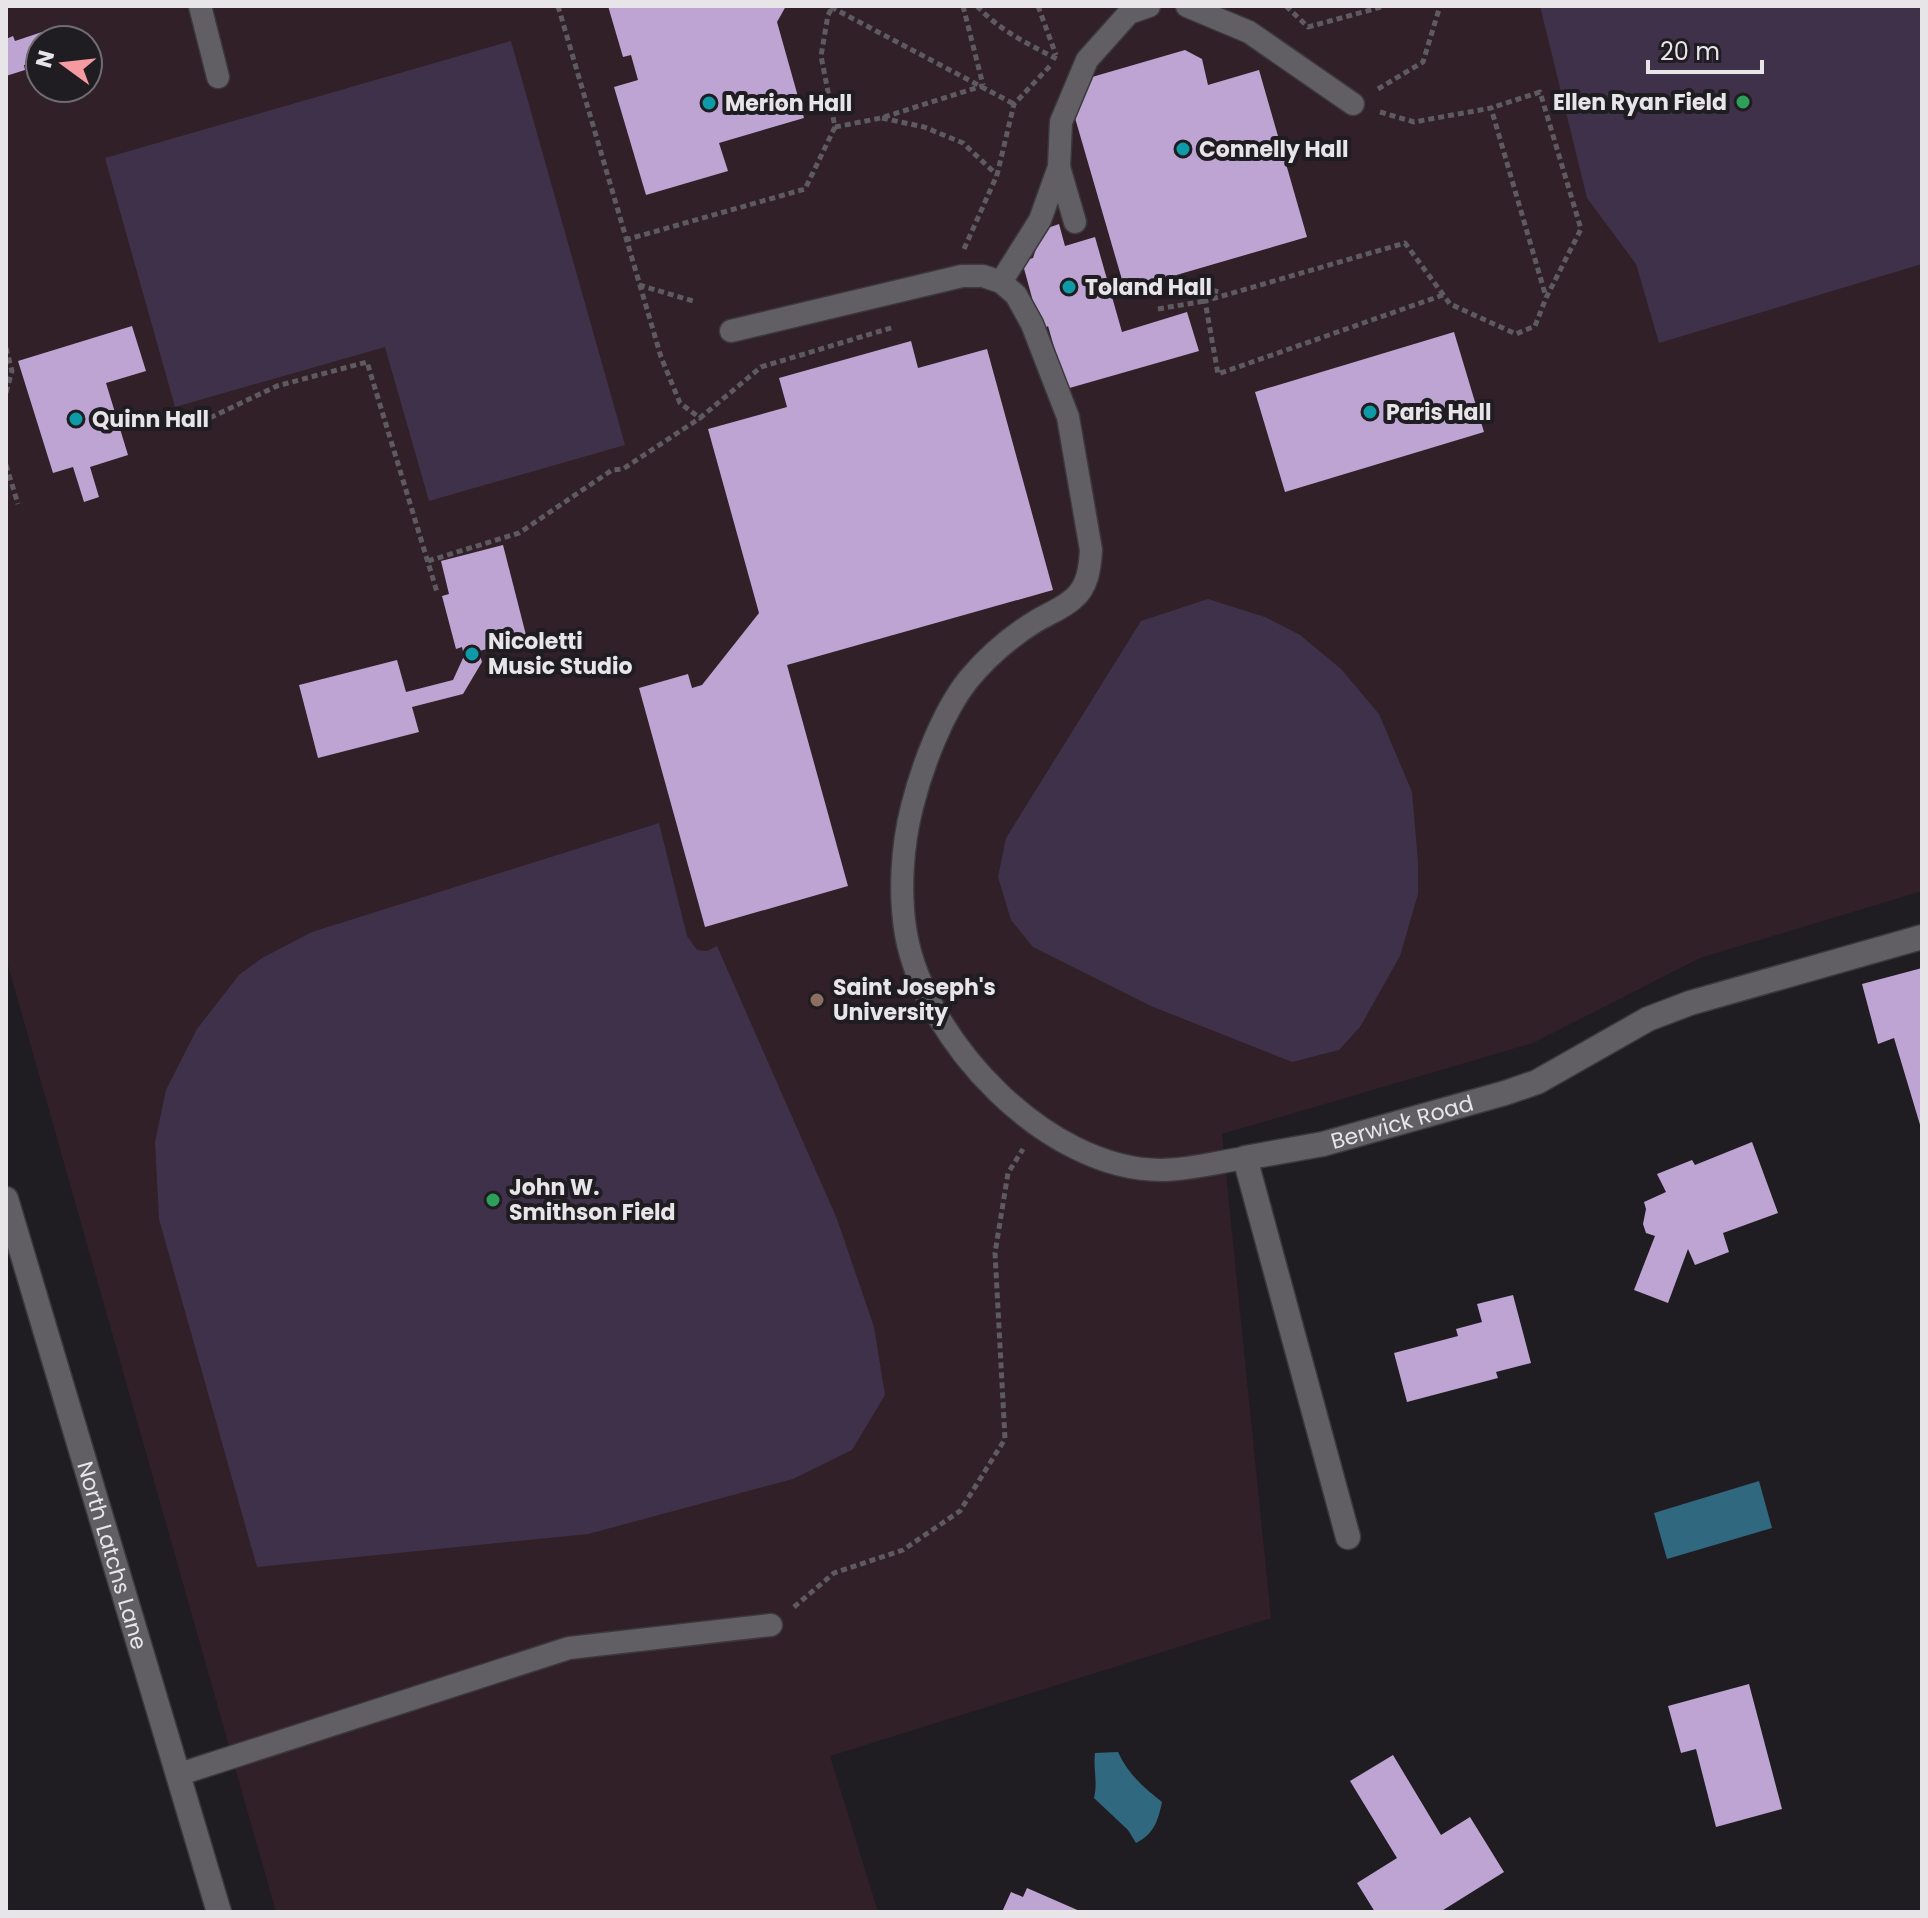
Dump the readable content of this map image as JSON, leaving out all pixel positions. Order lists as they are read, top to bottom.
{
  "streets": {
    "street": ["Berwick Road", "North Latchs Lane"]
  },
  "places": [
    "Ellen Ryan Field",
    "Merion Hall",
    "Connelly Hall",
    "Toland Hall",
    "Paris Hall",
    "Quinn Hall",
    "Nicoletti Music Studio",
    "Saint Joseph's University",
    "John W. Smithson Field"
  ],
  "scale_bar": "20 m",
  "north": "left"
}
